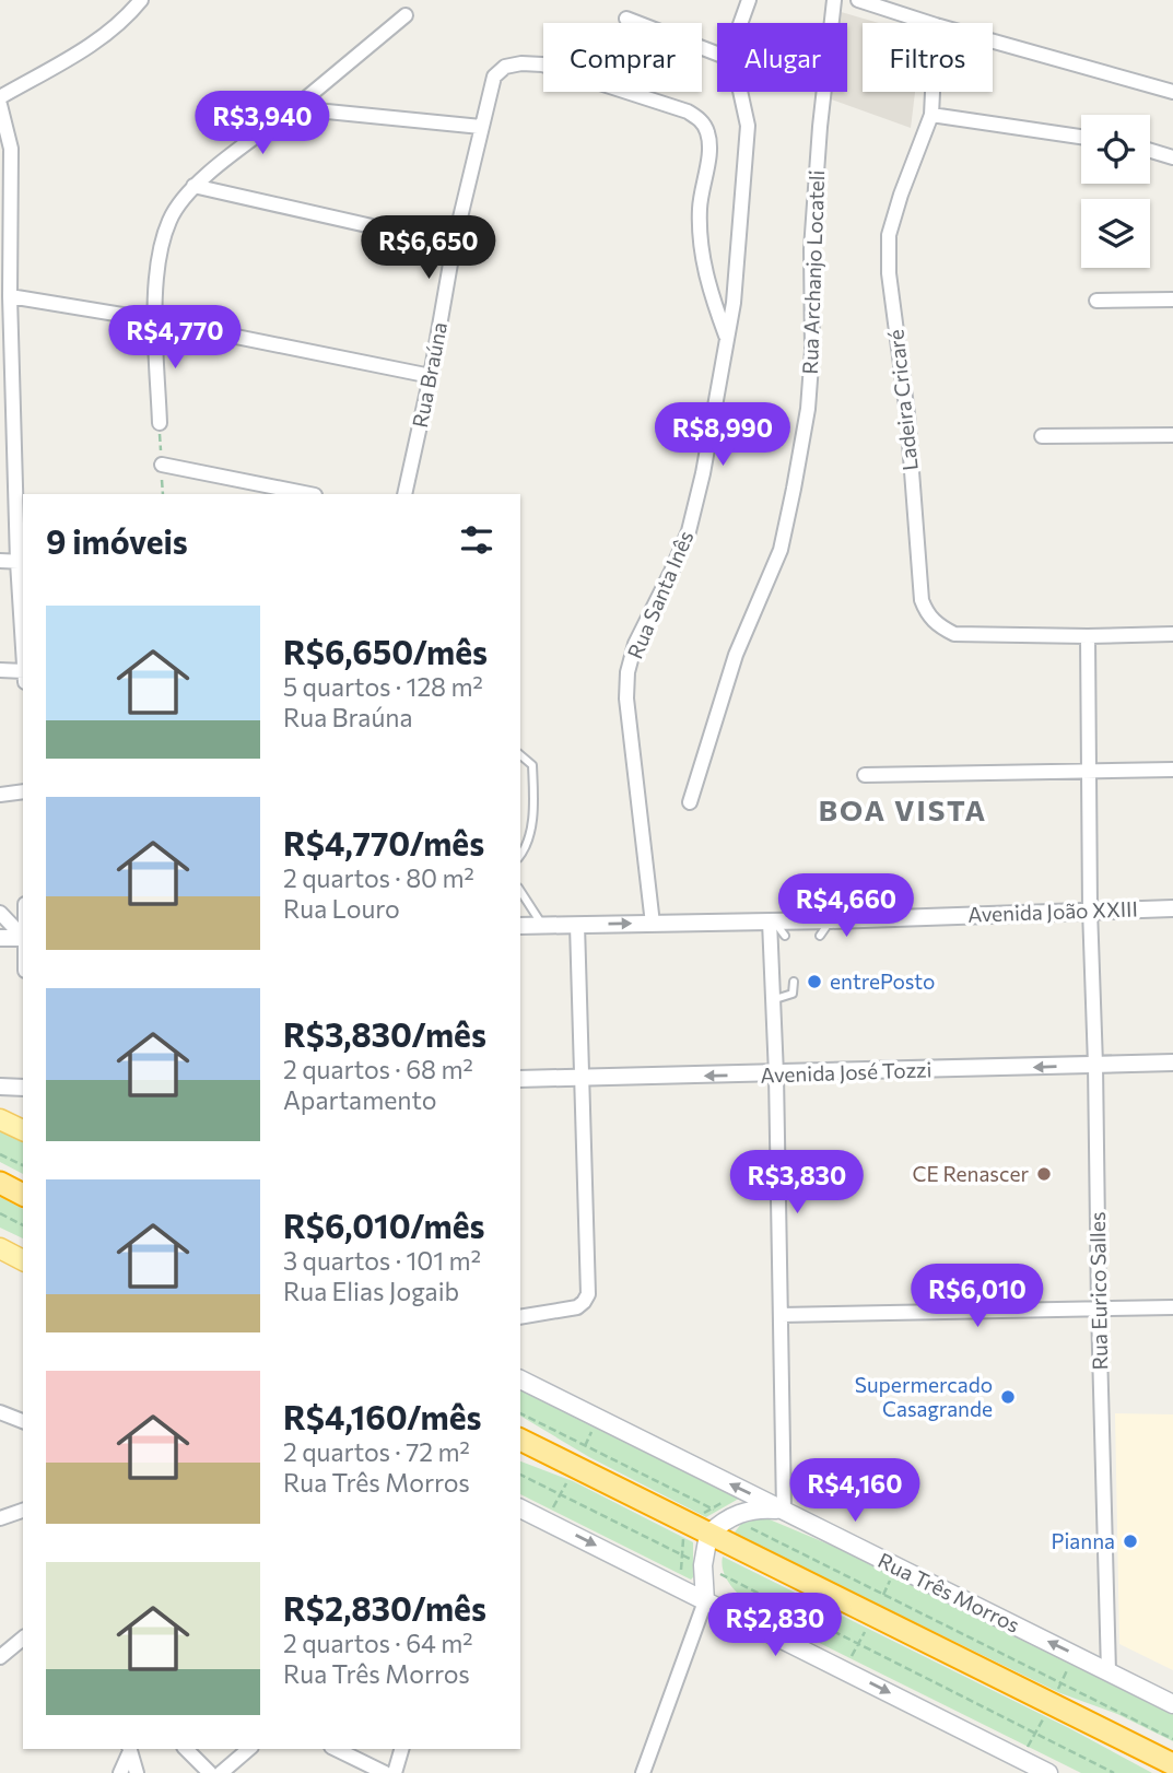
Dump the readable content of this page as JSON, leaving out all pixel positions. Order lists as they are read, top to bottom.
{
  "streets": {
    "main road": ["Rua Três Morros"],
    "street": [
      "Rua Archanjo Locateli",
      "Rua Braúna",
      "Ladeira Cricaré",
      "Rua Santa Inês",
      "Avenida João XXIII",
      "Avenida José Tozzi",
      "Rua Eurico Salles"
    ]
  },
  "crossings": [
    ["Rua Braúna", "Rua Santa Inês"],
    ["Ladeira Cricaré", "Rua Eurico Salles"],
    ["Rua Santa Inês", "Avenida João XXIII"],
    ["Avenida João XXIII", "Rua Eurico Salles"],
    ["Avenida José Tozzi", "Rua Eurico Salles"],
    ["Rua Eurico Salles", "Rua Três Morros"]
  ],
  "one_way": ["Avenida José Tozzi"],
  "districts": ["BOA VISTA"],
  "places": [
    "entrePosto",
    "CE Renascer",
    "Supermercado Casagrande",
    "Pianna"
  ],
  "page": {
    "chip": ["Comprar", "Alugar", "Filtros"],
    "price": [
      "R$3,940",
      "R$6,650",
      "R$4,770",
      "R$8,990",
      "R$4,660",
      "R$3,830",
      "R$6,010",
      "R$4,160",
      "R$2,830"
    ],
    "heading": "9 imóveis",
    "list": [
      {
        "name": "R$6,650/mês",
        "note": "5 quartos · 128 m² · Rua Braúna"
      },
      {
        "name": "R$4,770/mês",
        "note": "2 quartos · 80 m² · Rua Louro"
      },
      {
        "name": "R$3,830/mês",
        "note": "2 quartos · 68 m² · Apartamento"
      },
      {
        "name": "R$6,010/mês",
        "note": "3 quartos · 101 m² · Rua Elias Jogaib"
      },
      {
        "name": "R$4,160/mês",
        "note": "2 quartos · 72 m² · Rua Três Morros"
      },
      {
        "name": "R$2,830/mês",
        "note": "2 quartos · 64 m² · Rua Três Morros"
      }
    ]
  }
}
